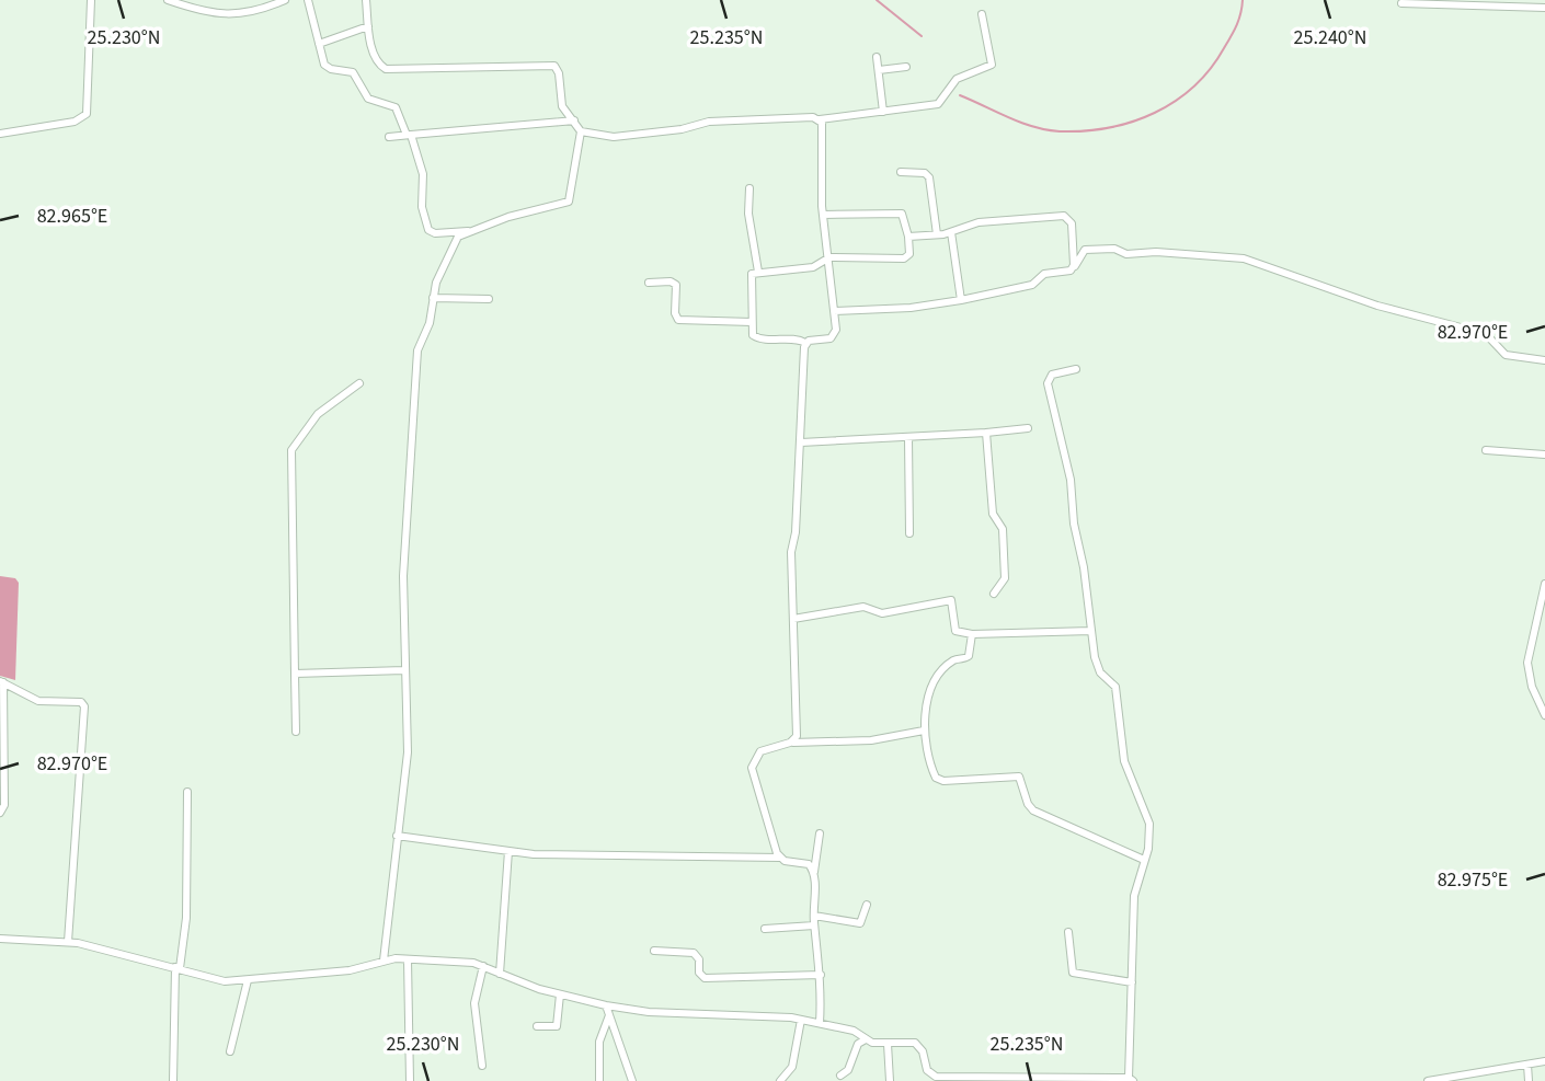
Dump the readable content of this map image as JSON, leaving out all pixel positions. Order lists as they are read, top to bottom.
{
  "coordinates": [
    "25.230°N",
    "25.235°N",
    "25.240°N",
    "82.965°E",
    "82.970°E",
    "82.975°E"
  ]
}
